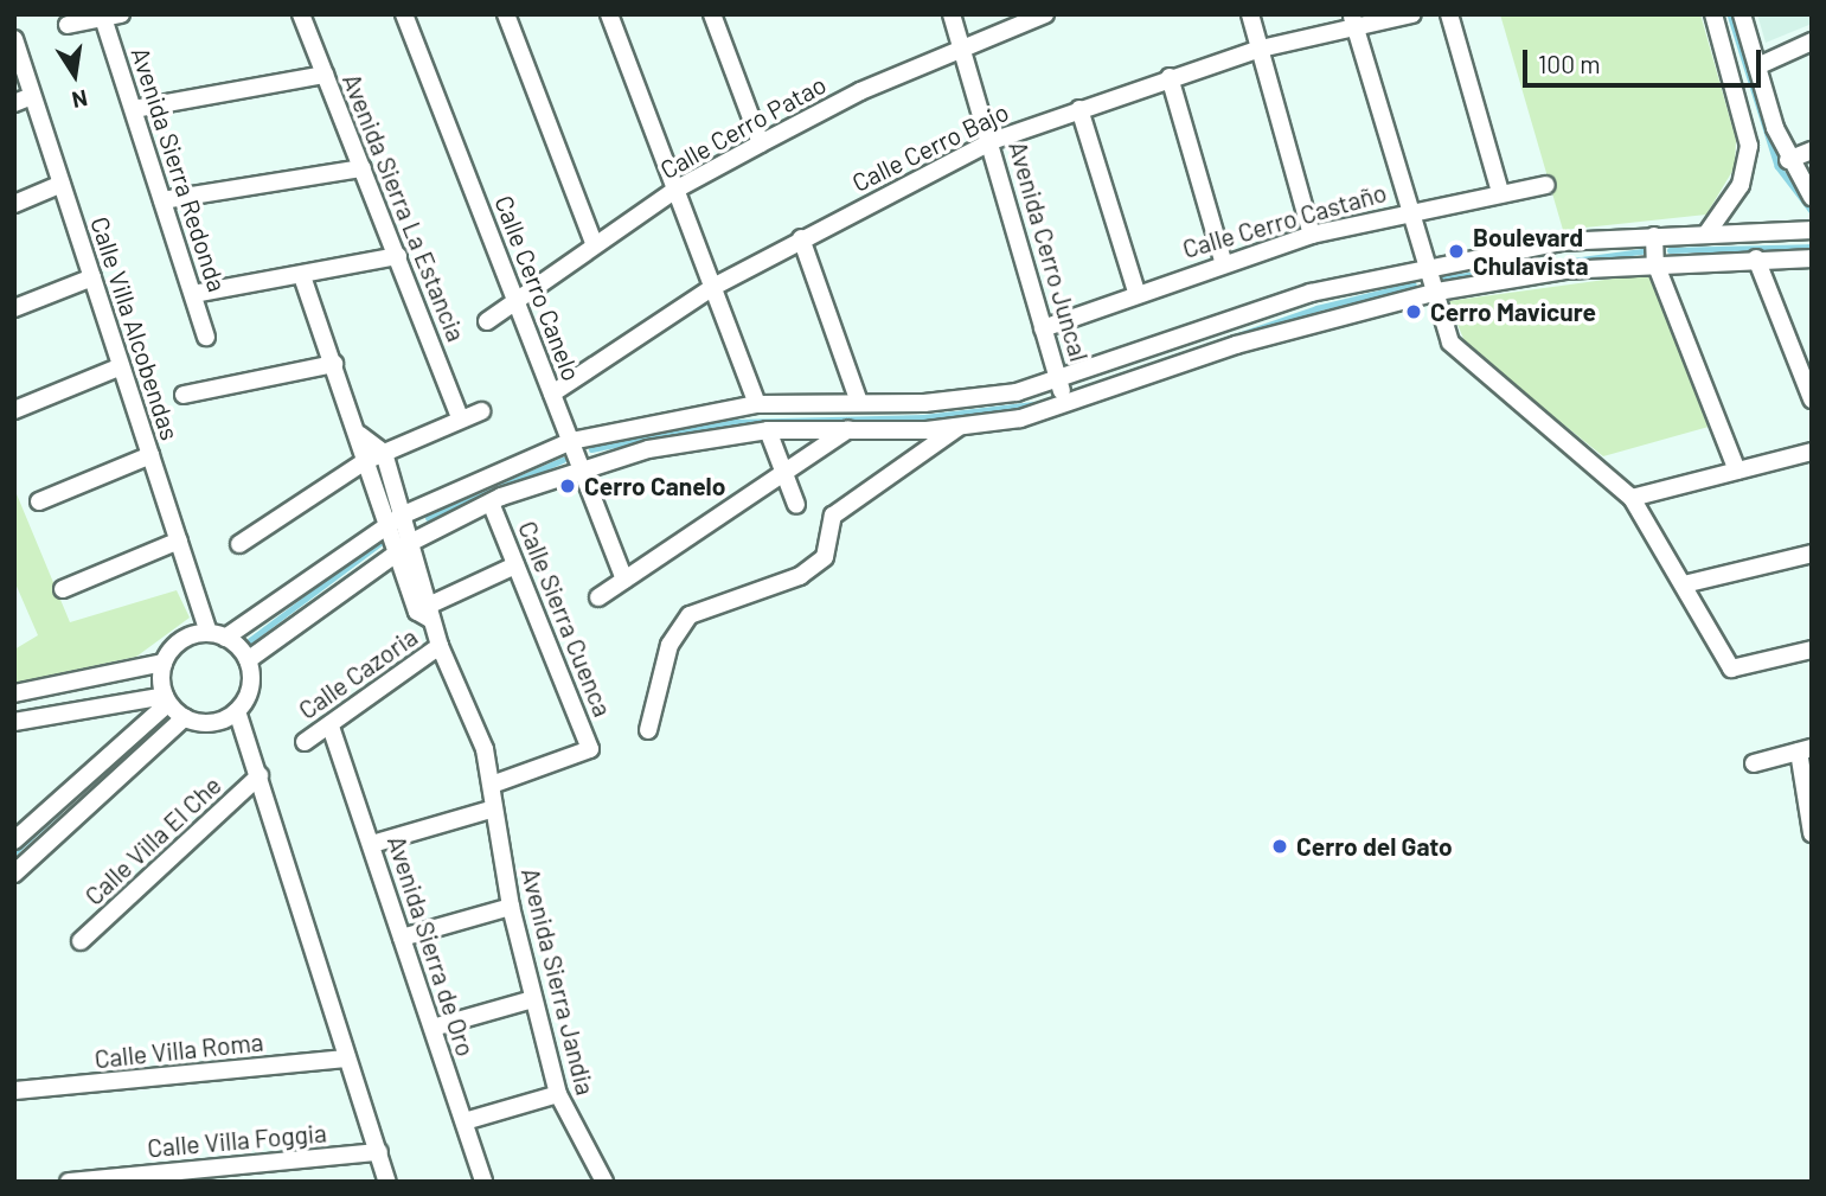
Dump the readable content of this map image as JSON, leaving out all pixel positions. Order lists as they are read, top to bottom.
{
  "streets": {
    "street": [
      "Calle Cerro Patao",
      "Calle Cerro Bajo",
      "Avenida Sierra Redonda",
      "Avenida Sierra La Estancia",
      "Calle Cerro Castaño",
      "Avenida Cerro Juncal",
      "Calle Cerro Canelo",
      "Calle Villa Alcobendas",
      "Calle Sierra Cuenca",
      "Calle Cazoria",
      "Calle Villa El Che",
      "Avenida Sierra de Oro",
      "Avenida Sierra Jandia",
      "Calle Villa Roma",
      "Calle Villa Foggia"
    ]
  },
  "crossings": [
    ["Calle Cerro Patao", "Avenida Cerro Juncal"],
    ["Calle Cerro Patao", "Calle Cerro Canelo"],
    ["Calle Cerro Bajo", "Avenida Cerro Juncal"],
    ["Calle Cerro Bajo", "Calle Cerro Canelo"],
    ["Calle Cerro Castaño", "Avenida Cerro Juncal"],
    ["Calle Sierra Cuenca", "Avenida Sierra Jandia"],
    ["Calle Cazoria", "Avenida Sierra de Oro"],
    ["Calle Cazoria", "Avenida Sierra Jandia"]
  ],
  "places": [
    "Boulevard Chulavista",
    "Cerro Mavicure",
    "Cerro Canelo",
    "Cerro del Gato"
  ],
  "scale_bar": "100 m",
  "north": "bottom"
}
